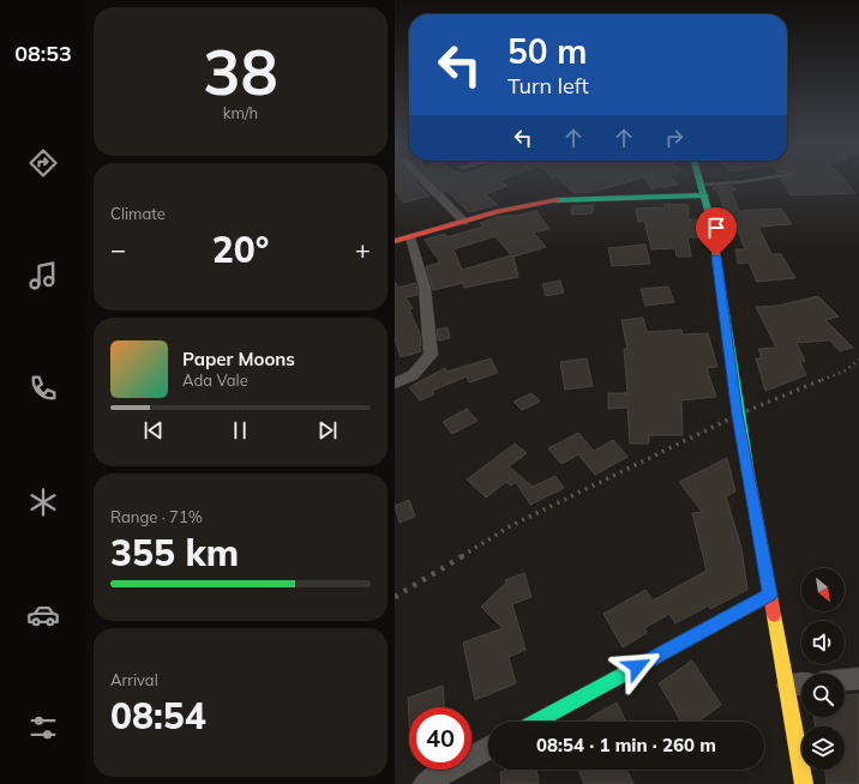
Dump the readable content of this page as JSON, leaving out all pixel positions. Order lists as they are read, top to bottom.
{
  "north": "bottom right",
  "page": {
    "tabs": "08:53",
    "tile": [
      ["38", "km/h"],
      "Climate",
      ["Range · 71%", "355 km"],
      ["Arrival", "08:54"]
    ],
    "turn": ["50 m", "Turn left"],
    "heat": ["−", "20°", "+"],
    "song": ["Paper Moons", "Ada Vale"],
    "limit": "40",
    "trip": "08:54 · 1 min · 260 m"
  }
}
